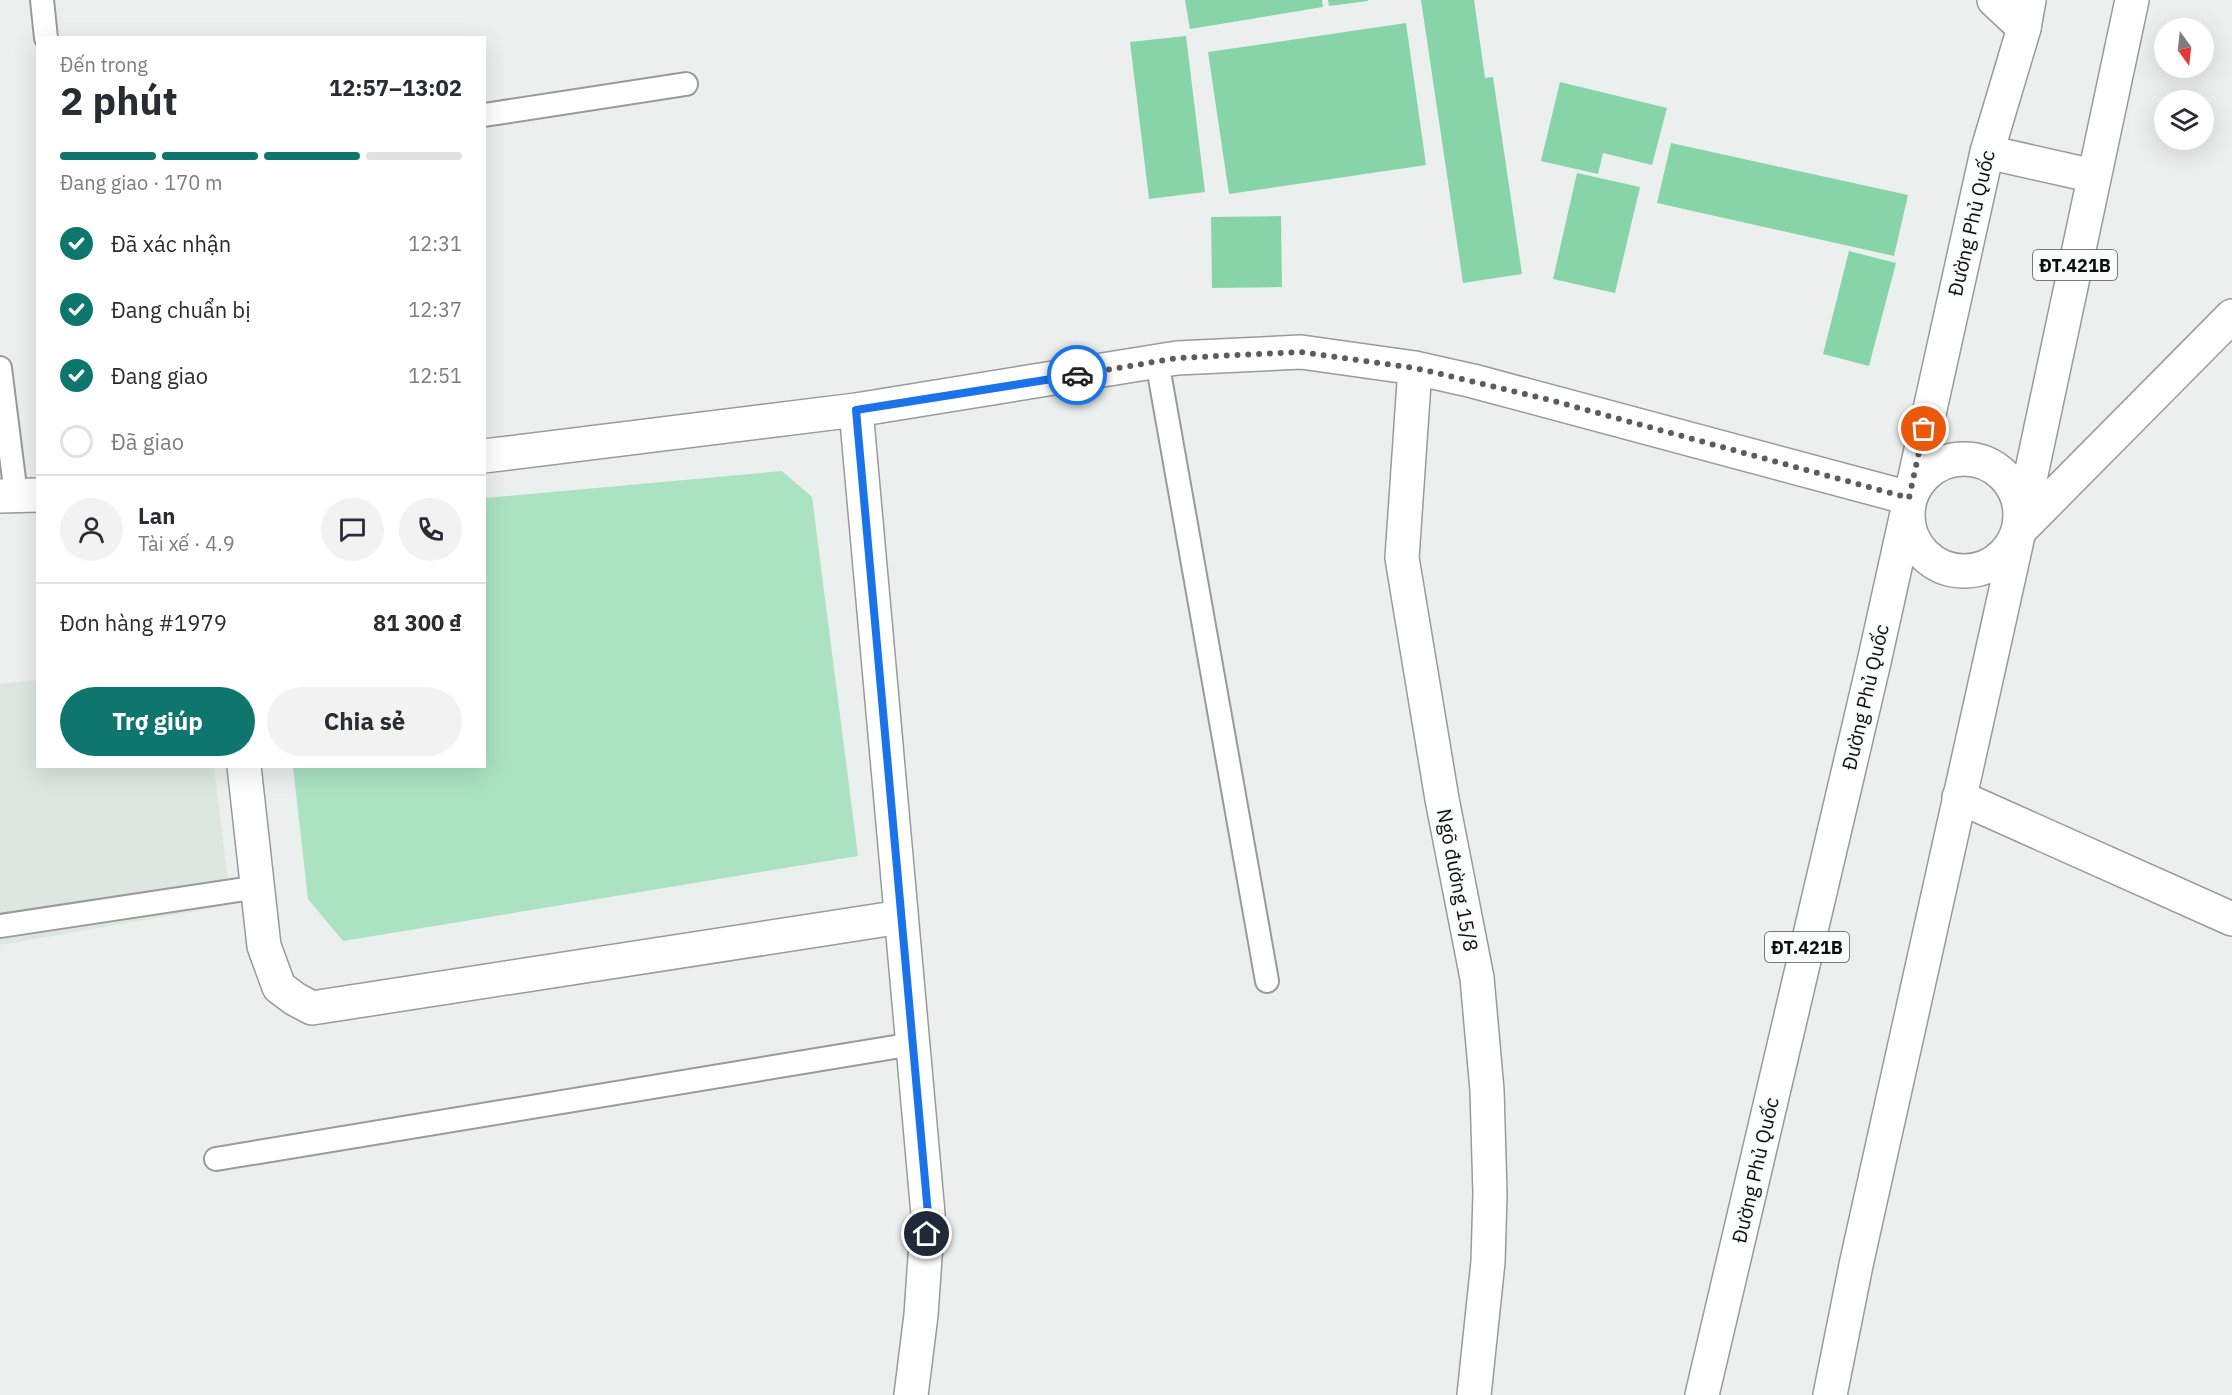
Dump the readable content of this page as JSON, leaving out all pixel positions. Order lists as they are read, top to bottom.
{
  "streets": {
    "street": ["Đường Phủ Quốc", "ĐT.421B", "Ngõ đường 15/8"]
  },
  "crossings": [
    ["Đường Phủ Quốc", "ĐT.421B"]
  ],
  "north": "bottom",
  "page": {
    "heading": ["2 phút", "Đến trong", "12:57–13:02"],
    "panel": [
      "Lan",
      "Tài xế · 4.9",
      "Đơn hàng #1979",
      "81 300 ₫"
    ],
    "bar": "Đang giao · 170 m",
    "list": [
      ["Đã xác nhận", "12:31"],
      ["Đang chuẩn bị", "12:37"],
      ["Đang giao", "12:51"],
      "Đã giao"
    ],
    "buttons": ["Trợ giúp", "Chia sẻ"]
  }
}
